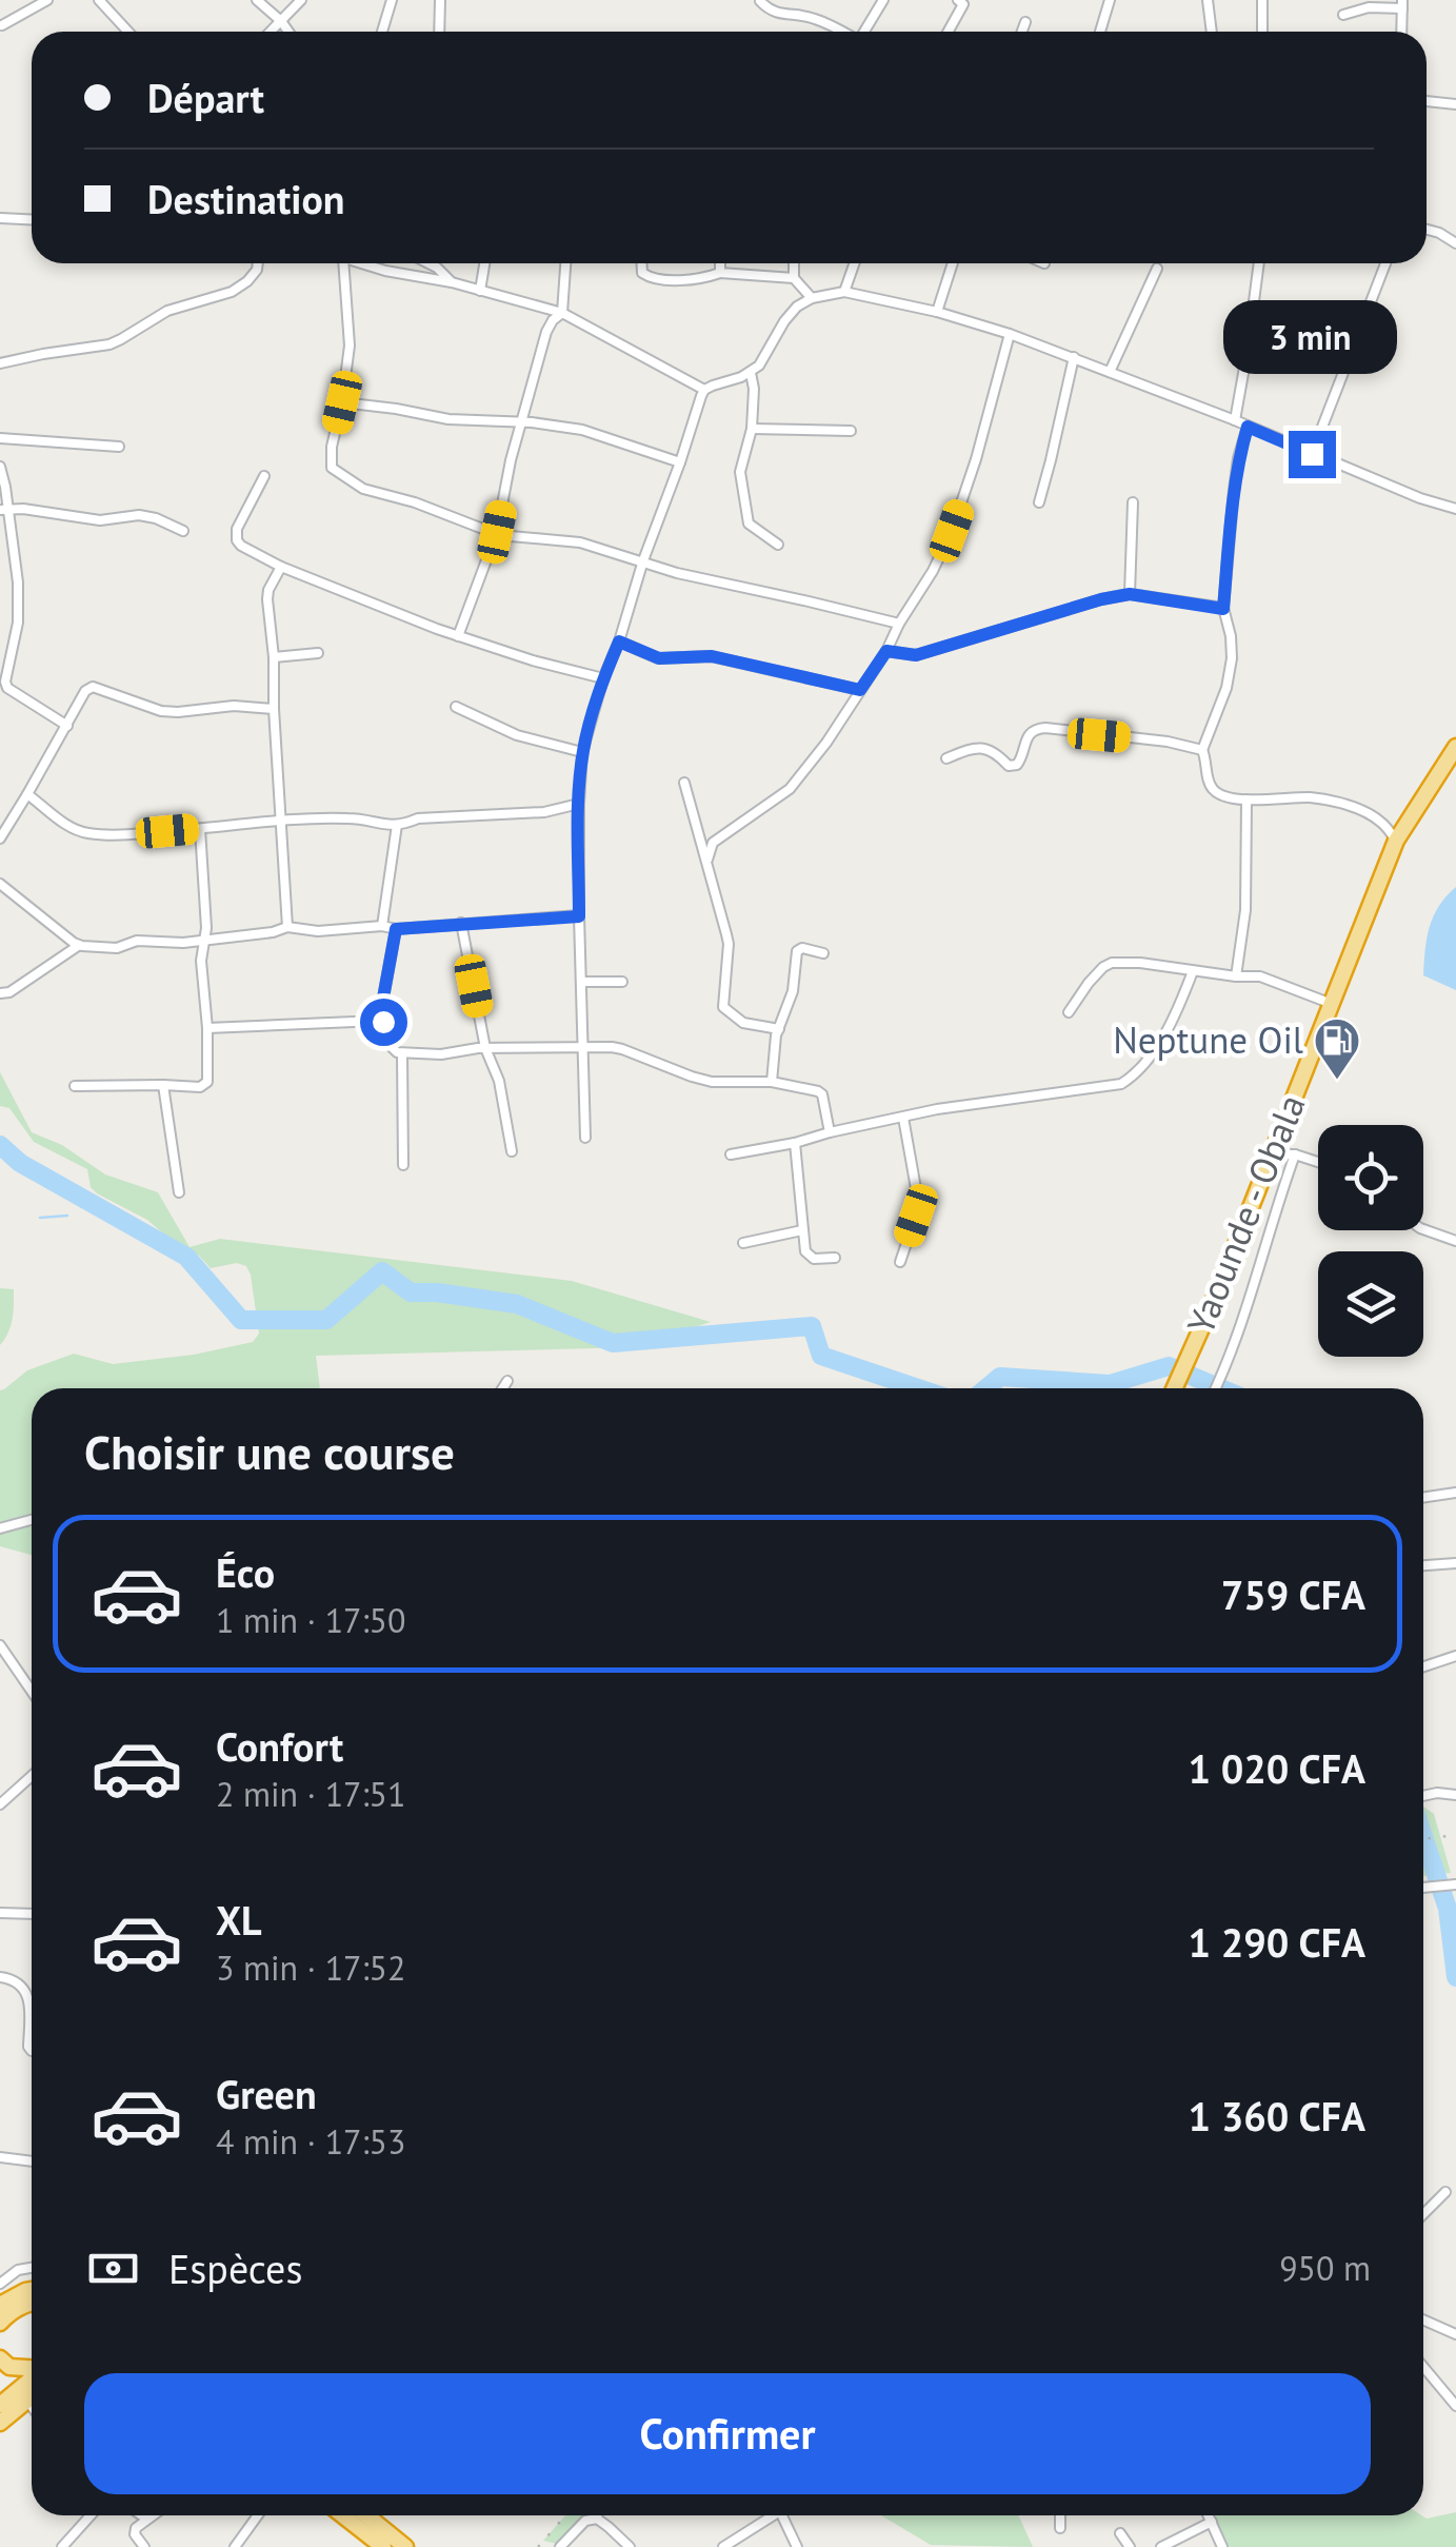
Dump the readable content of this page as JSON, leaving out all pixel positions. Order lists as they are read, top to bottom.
{
  "streets": {
    "highway": ["Yaounde - Obala"]
  },
  "places": {
    "fuel station": ["Neptune Oil"]
  },
  "page": {
    "banner": ["Départ", "Destination"],
    "bubble": "3 min",
    "heading": "Choisir une course",
    "list": [
      {
        "name": "Éco",
        "note": "1 min · 17:50",
        "value": "759 CFA"
      },
      {
        "name": "Confort",
        "note": "2 min · 17:51",
        "value": "1 020 CFA"
      },
      {
        "name": "XL",
        "note": "3 min · 17:52",
        "value": "1 290 CFA"
      },
      {
        "name": "Green",
        "note": "4 min · 17:53",
        "value": "1 360 CFA"
      }
    ],
    "pay": ["Espèces", "950 m"],
    "buttons": "Confirmer"
  }
}
